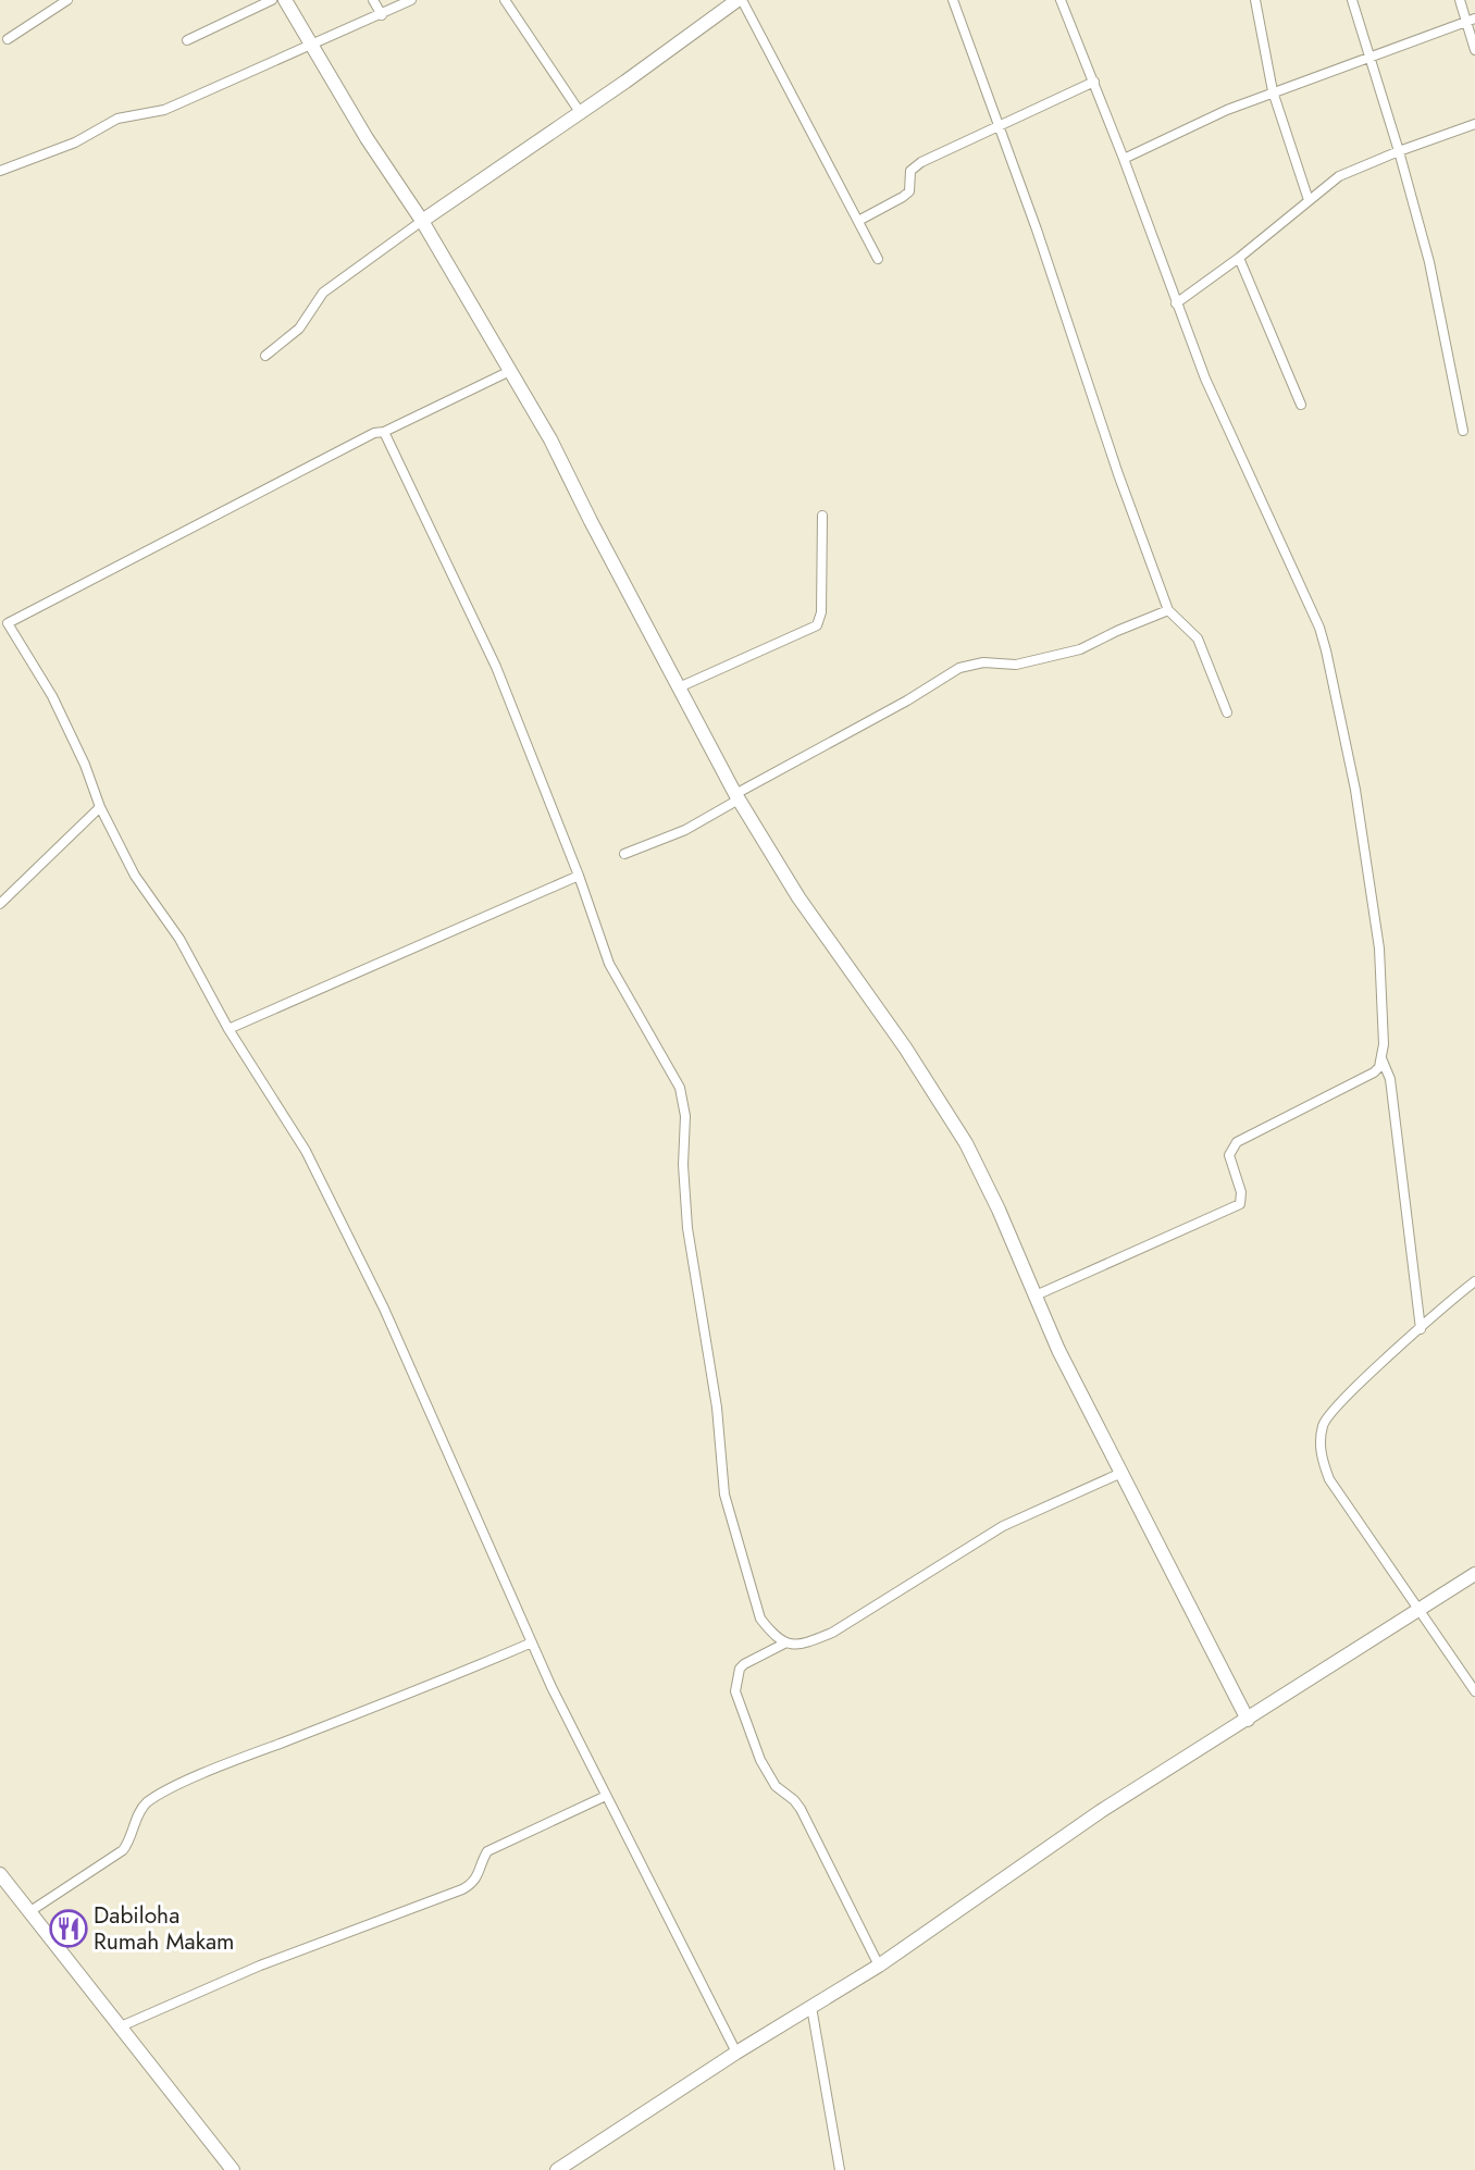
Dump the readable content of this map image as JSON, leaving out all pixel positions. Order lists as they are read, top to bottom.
{
  "places": {
    "restaurant": ["Dabiloha Rumah Makam"]
  }
}
